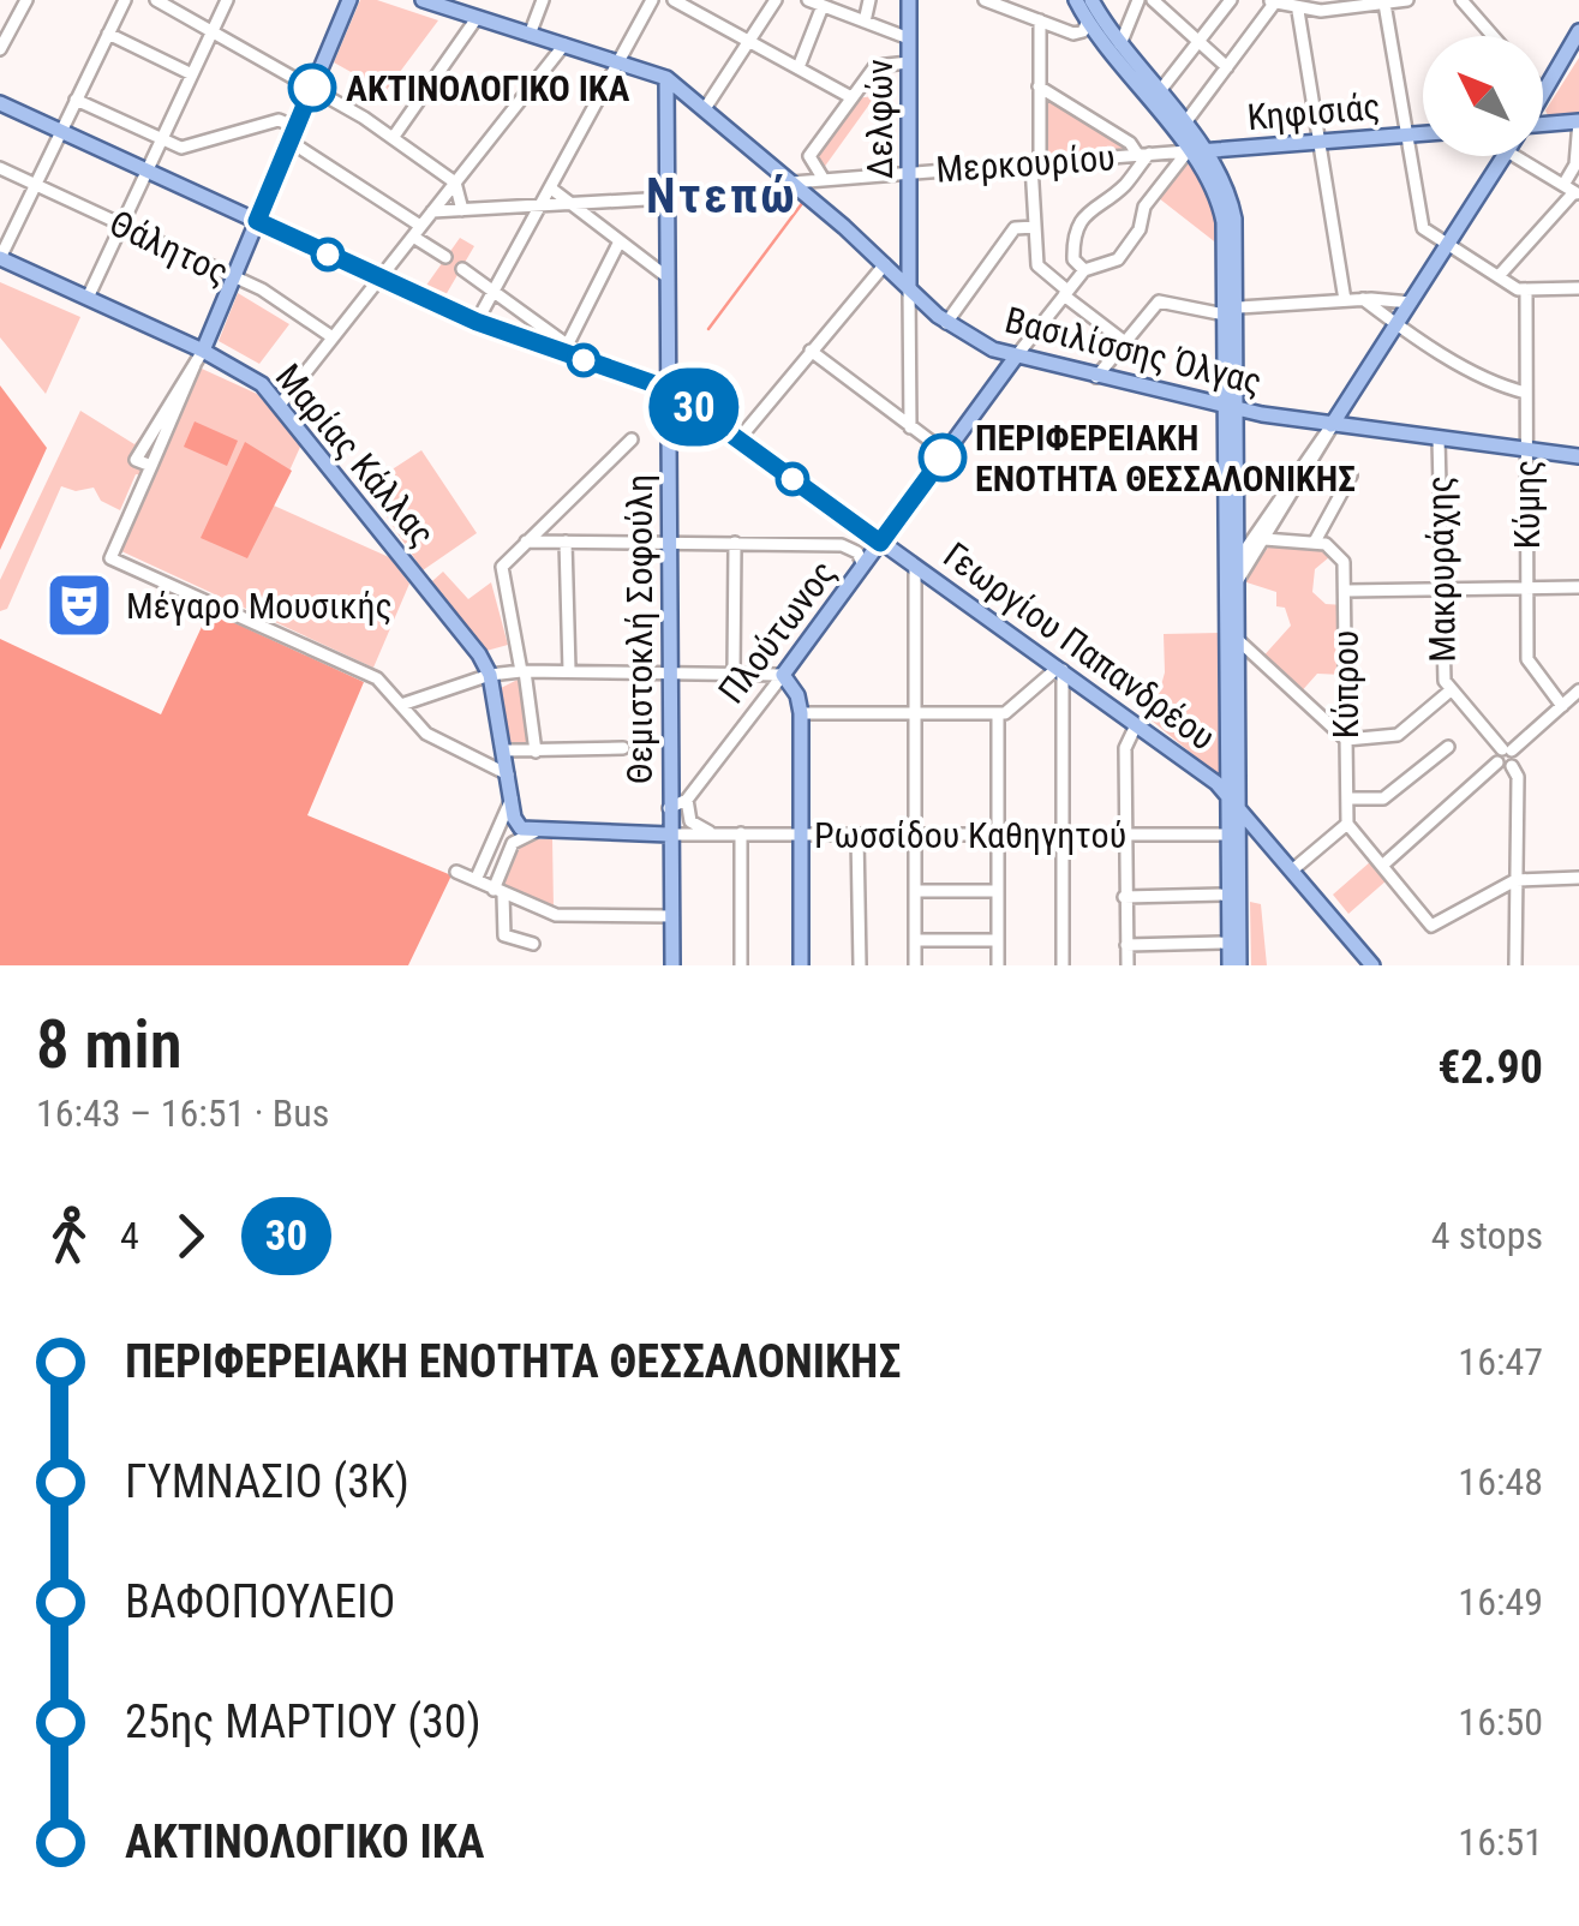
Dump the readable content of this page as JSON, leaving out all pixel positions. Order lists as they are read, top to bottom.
{
  "streets": {
    "main road": [
      "Κηφισιάς",
      "Δελφών",
      "Βασιλίσσης Όλγας",
      "Μαρίας Κάλλας",
      "Θεμιστοκλή Σοφούλη",
      "Πλούτωνος",
      "Γεωργίου Παπανδρέου"
    ],
    "street": [
      "Μερκουρίου",
      "Θάλητος",
      "Κύμης",
      "Μακρυράχης",
      "Κύπρου",
      "Ρωσσίδου Καθηγητού"
    ]
  },
  "crossings": [
    ["Κηφισιάς", "Μερκουρίου"],
    ["Κηφισιάς", "Πλούτωνος"],
    ["Δελφών", "Μερκουρίου"],
    ["Δελφών", "Βασιλίσσης Όλγας"],
    ["Μερκουρίου", "Βασιλίσσης Όλγας"],
    ["Μερκουρίου", "Πλούτωνος"],
    ["Βασιλίσσης Όλγας", "Κύμης"],
    ["Βασιλίσσης Όλγας", "Μακρυράχης"],
    ["Βασιλίσσης Όλγας", "Θεμιστοκλή Σοφούλη"],
    ["Βασιλίσσης Όλγας", "Πλούτωνος"],
    ["Θεμιστοκλή Σοφούλη", "Πλούτωνος"],
    ["Θεμιστοκλή Σοφούλη", "Γεωργίου Παπανδρέου"],
    ["Θεμιστοκλή Σοφούλη", "Ρωσσίδου Καθηγητού"],
    ["Πλούτωνος", "Γεωργίου Παπανδρέου"]
  ],
  "districts": ["Ντεπώ"],
  "places": {
    "other": ["ΑΚΤΙΝΟΛΟΓΙΚΟ ΙΚΑ", "ΠΕΡΙΦΕΡΕΙΑΚΗ ΕΝΟΤΗΤΑ ΘΕΣΣΑΛΟΝΙΚΗΣ"],
    "theatre": ["Μέγαρο Μουσικής"]
  },
  "lines": ["bus line 30"],
  "north": "top left",
  "page": {
    "on_map": "30",
    "heading": ["8 min", "16:43 – 16:51 · Bus", "€2.90"],
    "legs": ["4", "30", "4 stops"],
    "list": [
      {
        "name": "ΠΕΡΙΦΕΡΕΙΑΚΗ ΕΝΟΤΗΤΑ ΘΕΣΣΑΛΟΝΙΚΗΣ",
        "value": "16:47"
      },
      {
        "name": "ΓΥΜΝΑΣΙΟ (3Κ)",
        "value": "16:48"
      },
      {
        "name": "ΒΑΦΟΠΟΥΛΕΙΟ",
        "value": "16:49"
      },
      {
        "name": "25ης ΜΑΡΤΙΟΥ (30)",
        "value": "16:50"
      },
      {
        "name": "ΑΚΤΙΝΟΛΟΓΙΚΟ ΙΚΑ",
        "value": "16:51"
      }
    ]
  }
}
